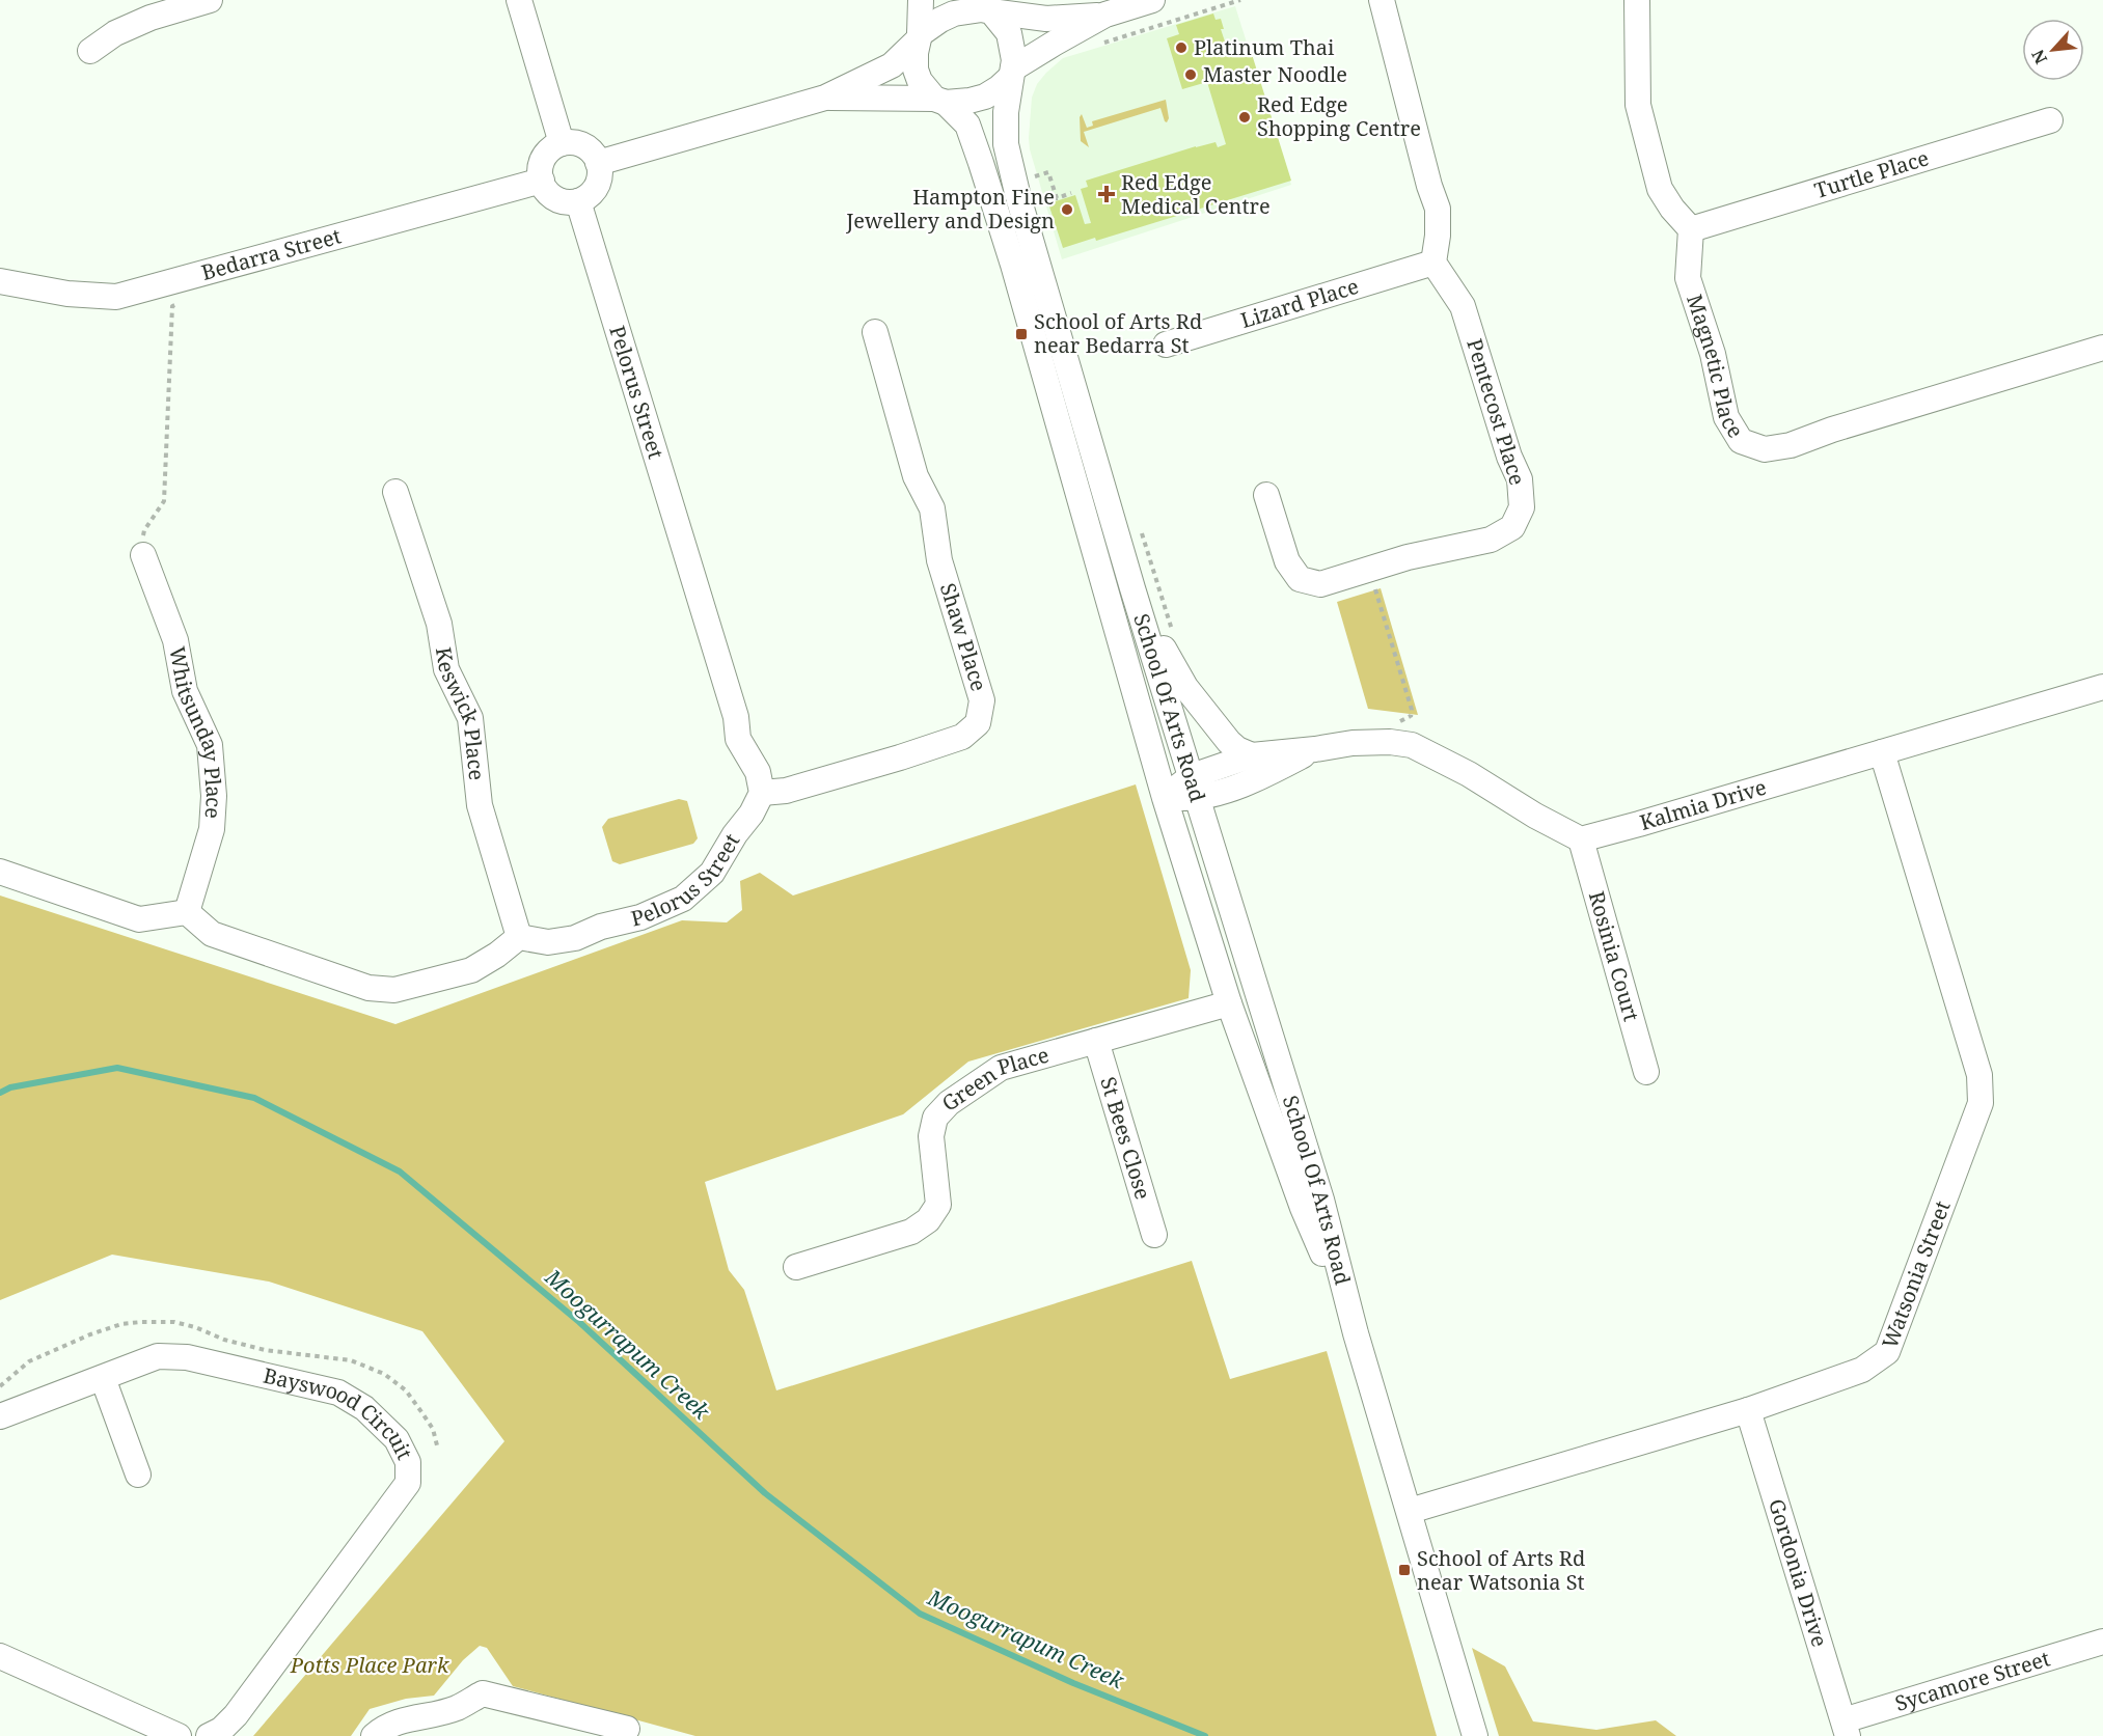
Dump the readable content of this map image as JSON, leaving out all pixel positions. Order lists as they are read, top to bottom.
{
  "streets": {
    "street": [
      "Turtle Place",
      "Bedarra Street",
      "Lizard Place",
      "Magnetic Place",
      "Pelorus Street",
      "Pentecost Place",
      "Shaw Place",
      "School Of Arts Road",
      "Keswick Place",
      "Whitsunday Place",
      "Kalmia Drive",
      "Rosinia Court",
      "Green Place",
      "St Bees Close",
      "Watsonia Street",
      "Bayswood Circuit",
      "Gordonia Drive",
      "Sycamore Street"
    ]
  },
  "crossings": [
    ["Turtle Place", "Magnetic Place"],
    ["Bedarra Street", "Pelorus Street"],
    ["Lizard Place", "Pentecost Place"],
    ["Pelorus Street", "Shaw Place"],
    ["Pelorus Street", "Keswick Place"],
    ["School Of Arts Road", "Green Place"],
    ["School Of Arts Road", "Watsonia Street"],
    ["Kalmia Drive", "Rosinia Court"],
    ["Kalmia Drive", "Watsonia Street"],
    ["Green Place", "St Bees Close"],
    ["Watsonia Street", "Gordonia Drive"],
    ["Gordonia Drive", "Sycamore Street"]
  ],
  "water": ["Moogurrapum Creek"],
  "parks": ["Potts Place Park"],
  "places": {
    "other": [
      "Platinum Thai",
      "Master Noodle",
      "Red Edge Shopping Centre",
      "Hampton Fine Jewellery and Design"
    ],
    "health": ["Red Edge Medical Centre"],
    "transit": ["School of Arts Rd near Bedarra St", "School of Arts Rd near Watsonia St"]
  },
  "north": "bottom left"
}
